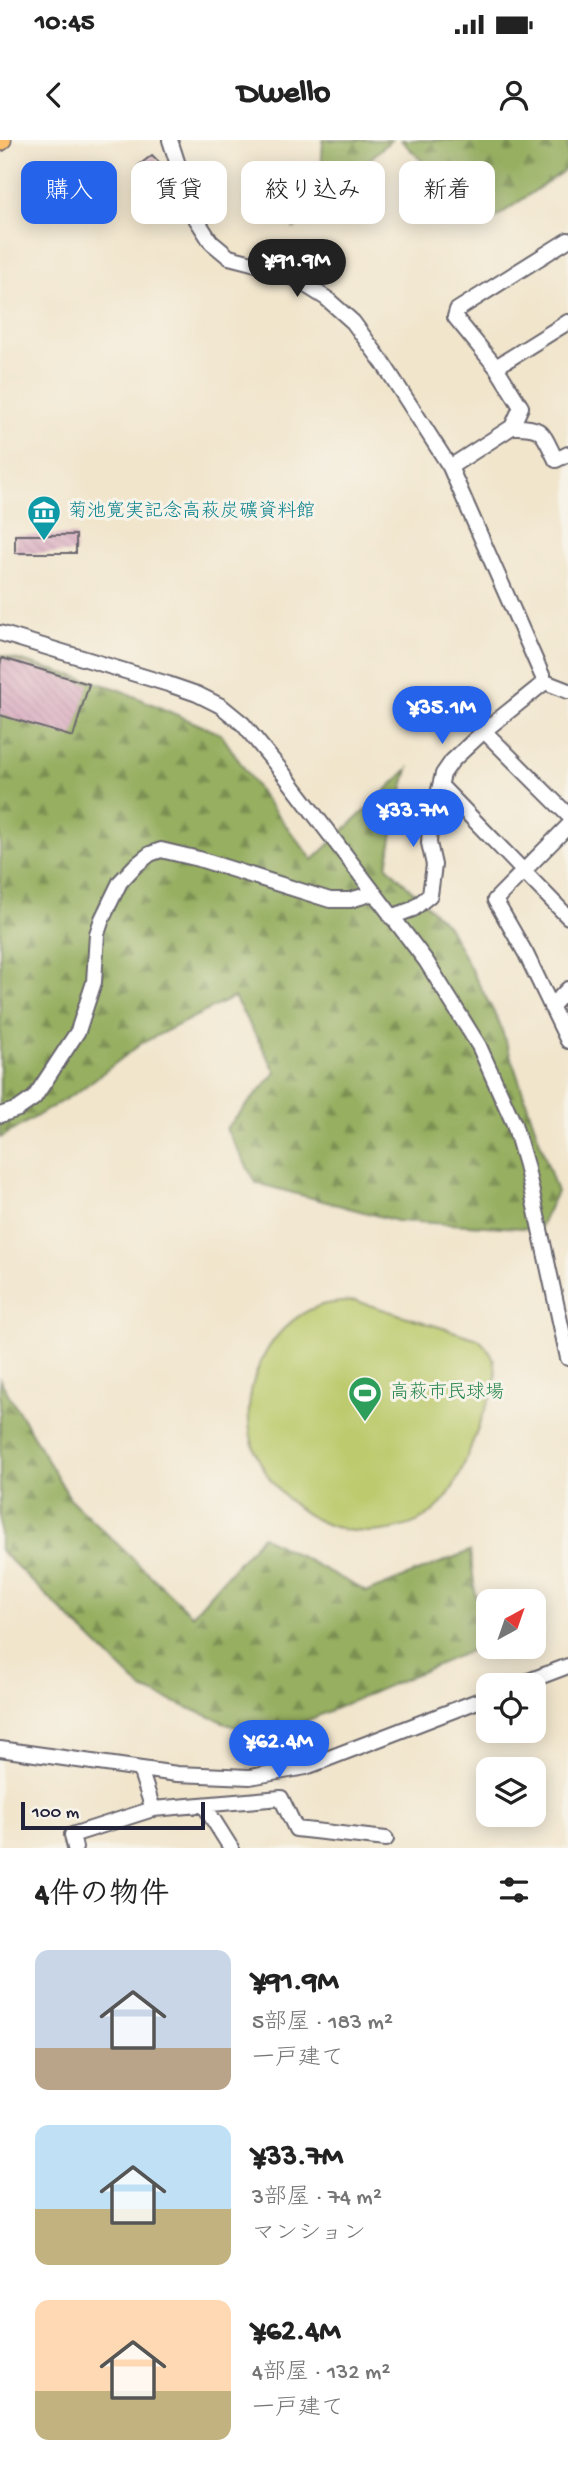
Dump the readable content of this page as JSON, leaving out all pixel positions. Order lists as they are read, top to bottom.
{
  "places": {
    "museum": ["菊池寛実記念高萩炭礦資料館"],
    "sports": ["高萩市民球場"]
  },
  "scale_bar": "100 m",
  "north": "top right",
  "page": {
    "status": "10:45",
    "header": "Dwello",
    "chip": [
      "購入",
      "賃貸",
      "絞り込み",
      "新着"
    ],
    "price": [
      "¥91.9M",
      "¥35.1M",
      "¥33.7M",
      "¥62.4M"
    ],
    "scale": "100 m",
    "heading": "4件の物件",
    "list": [
      {
        "name": "¥91.9M",
        "note": "5部屋 · 183 m² · 一戸建て"
      },
      {
        "name": "¥33.7M",
        "note": "3部屋 · 74 m² · マンション"
      },
      {
        "name": "¥62.4M",
        "note": "4部屋 · 132 m² · 一戸建て"
      }
    ]
  }
}
